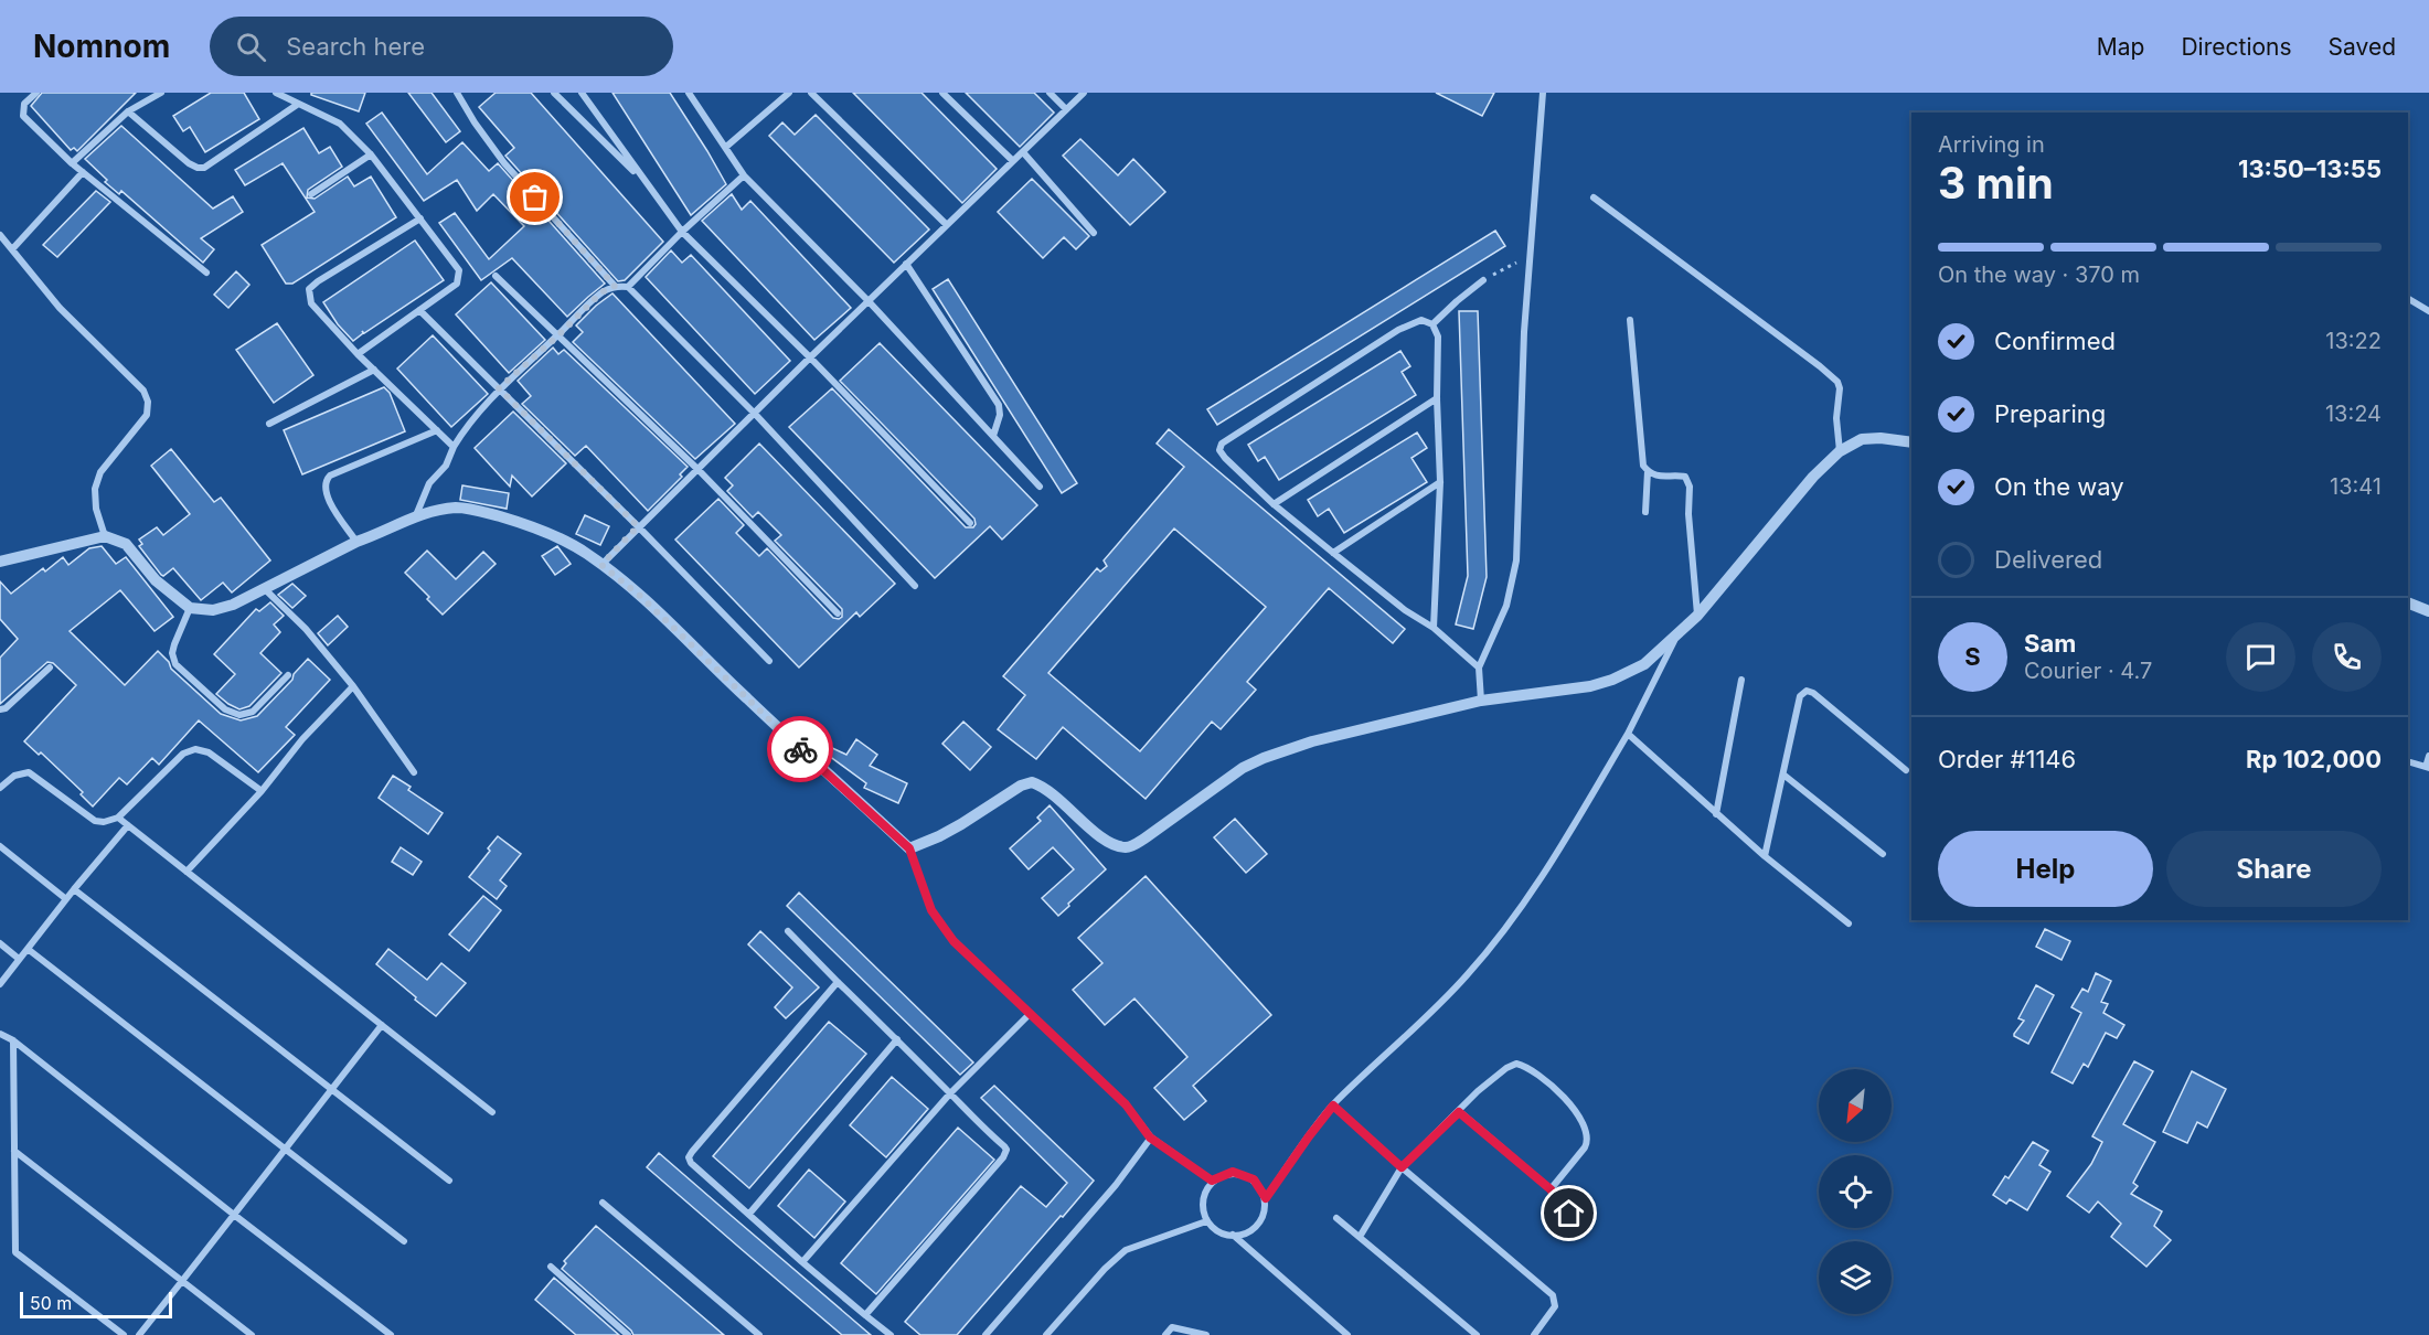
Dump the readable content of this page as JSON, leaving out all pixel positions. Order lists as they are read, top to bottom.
{
  "scale_bar": "50 m",
  "north": "bottom left",
  "page": {
    "header": "Nomnom",
    "search": "Search here",
    "nav": ["Map", "Directions", "Saved"],
    "heading": ["3 min", "Arriving in", "13:50–13:55"],
    "panel": [
      "Sam",
      "Courier · 4.7",
      "Order #1146",
      "Rp 102,000"
    ],
    "bar": "On the way · 370 m",
    "list": [
      ["Confirmed", "13:22"],
      ["Preparing", "13:24"],
      ["On the way", "13:41"],
      "Delivered"
    ],
    "round": "S",
    "buttons": ["Help", "Share"],
    "scale": "50 m"
  }
}
